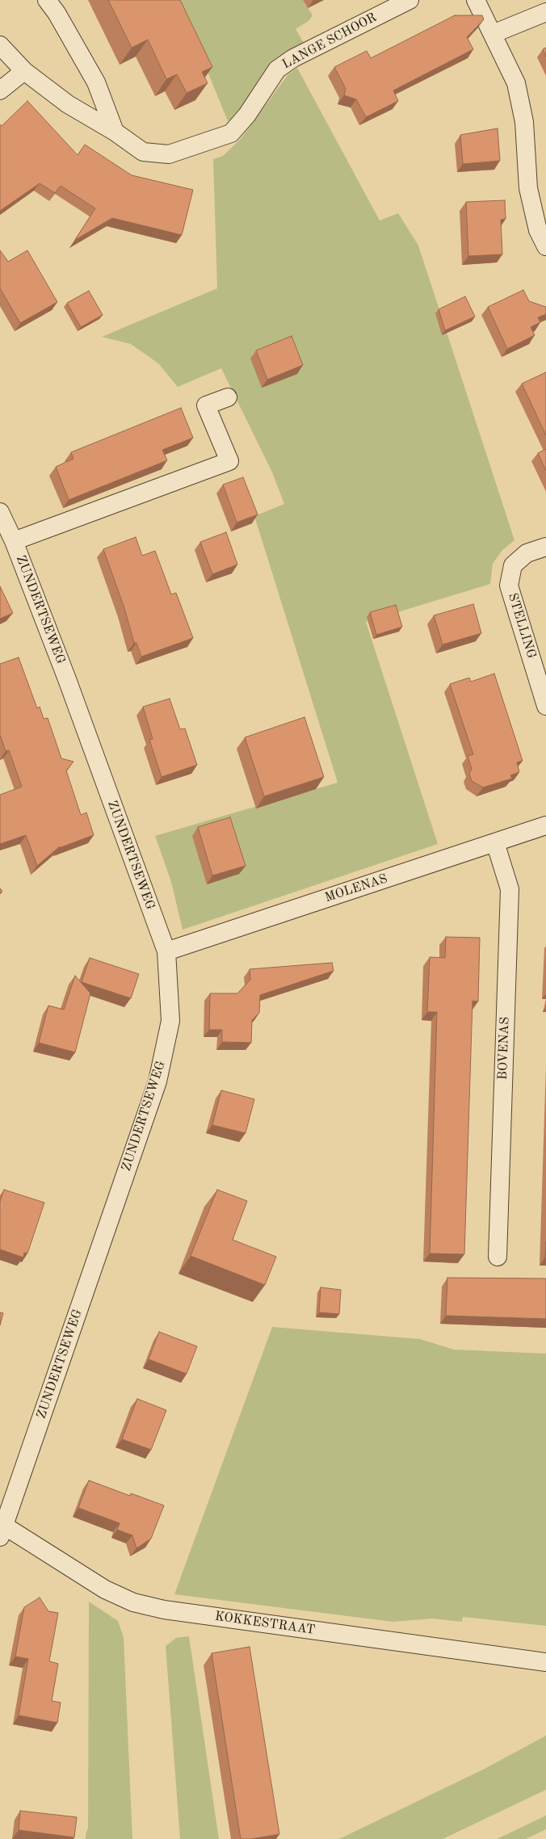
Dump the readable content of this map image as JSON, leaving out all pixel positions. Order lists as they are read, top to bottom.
{
  "streets": {
    "street": [
      "LANGE SCHOOR",
      "ZUNDERTSEWEG",
      "STELLING",
      "MOLENAS",
      "BOVENAS",
      "KOKKESTRAAT"
    ]
  },
  "crossings": [
    ["ZUNDERTSEWEG", "MOLENAS"],
    ["ZUNDERTSEWEG", "KOKKESTRAAT"],
    ["MOLENAS", "BOVENAS"]
  ]
}
